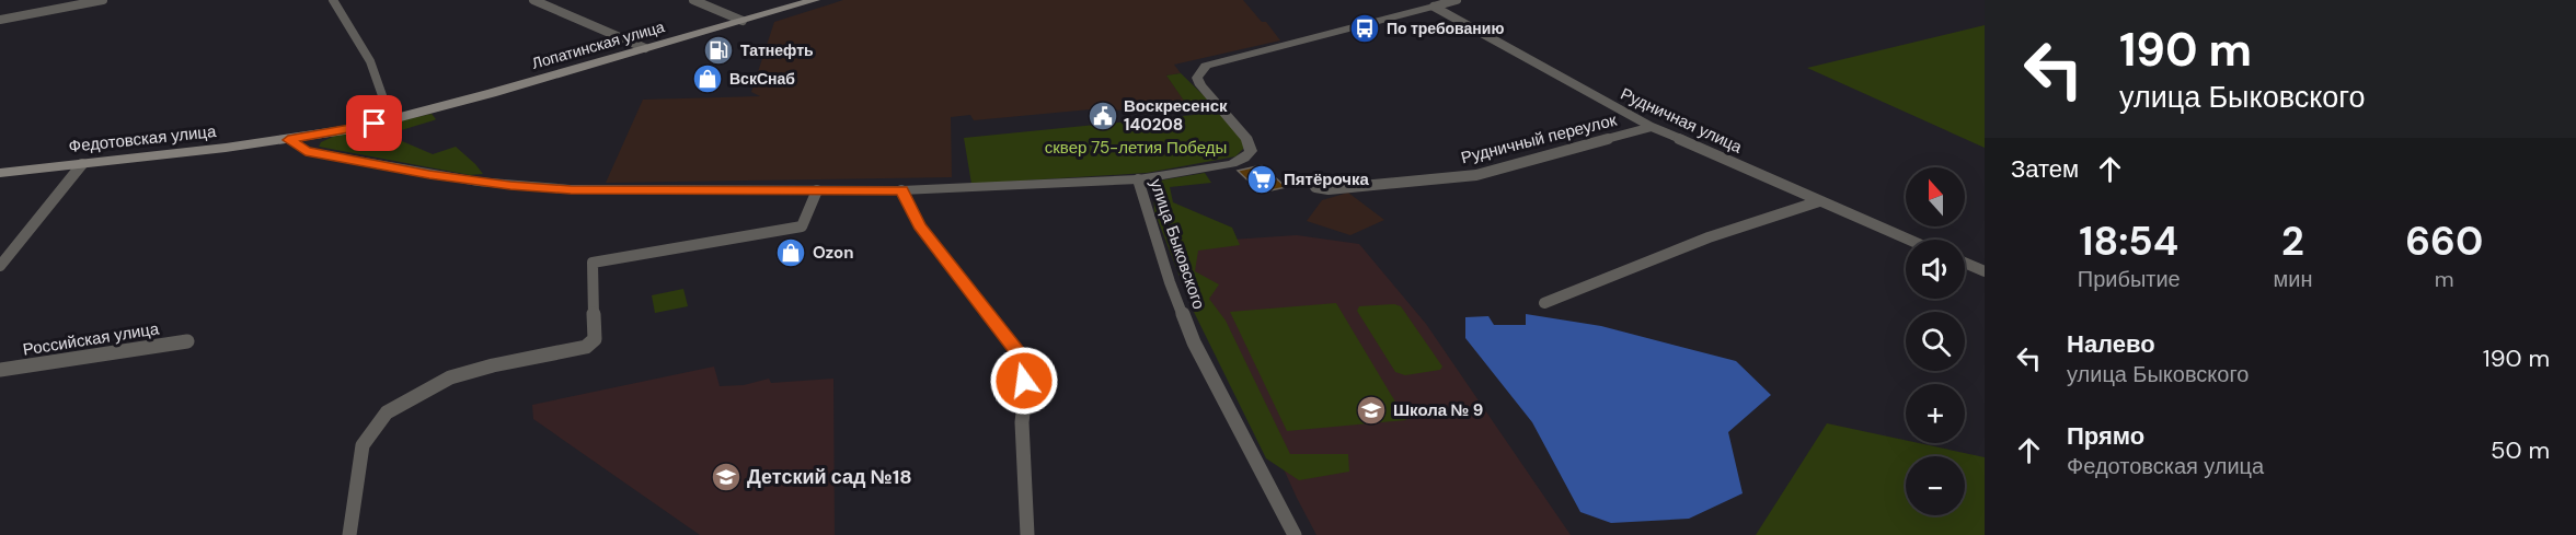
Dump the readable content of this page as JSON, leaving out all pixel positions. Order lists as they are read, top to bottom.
{
  "streets": {
    "main road": ["Лопатинская улица", "Федотовская улица"],
    "street": [
      "Рудничная улица",
      "Рудничный переулок",
      "улица Быковского",
      "Российская улица"
    ]
  },
  "crossings": [
    ["Лопатинская улица", "Федотовская улица"],
    ["Рудничная улица", "Рудничный переулок"]
  ],
  "parks": ["сквер 75-летия Победы"],
  "places": {
    "bus stop": ["По требованию"],
    "fuel station": ["Татнефть"],
    "shop": ["ВскСнаб", "Ozon"],
    "public building": ["Воскресенск 140208"],
    "supermarket": ["Пятёрочка"],
    "school or university": ["Школа № 9", "Детский сад №18"]
  },
  "north": "top",
  "page": {
    "turn": ["190 m", "улица Быковского"],
    "then": "Затем",
    "map_buttons": ["+", "−"],
    "eta": [
      "18:54",
      "Прибытие",
      "2",
      "мин",
      "660",
      "m"
    ],
    "list": [
      {
        "name": "Налево",
        "note": "улица Быковского",
        "value": "190 m"
      },
      {
        "name": "Прямо",
        "note": "Федотовская улица",
        "value": "50 m"
      }
    ]
  }
}
